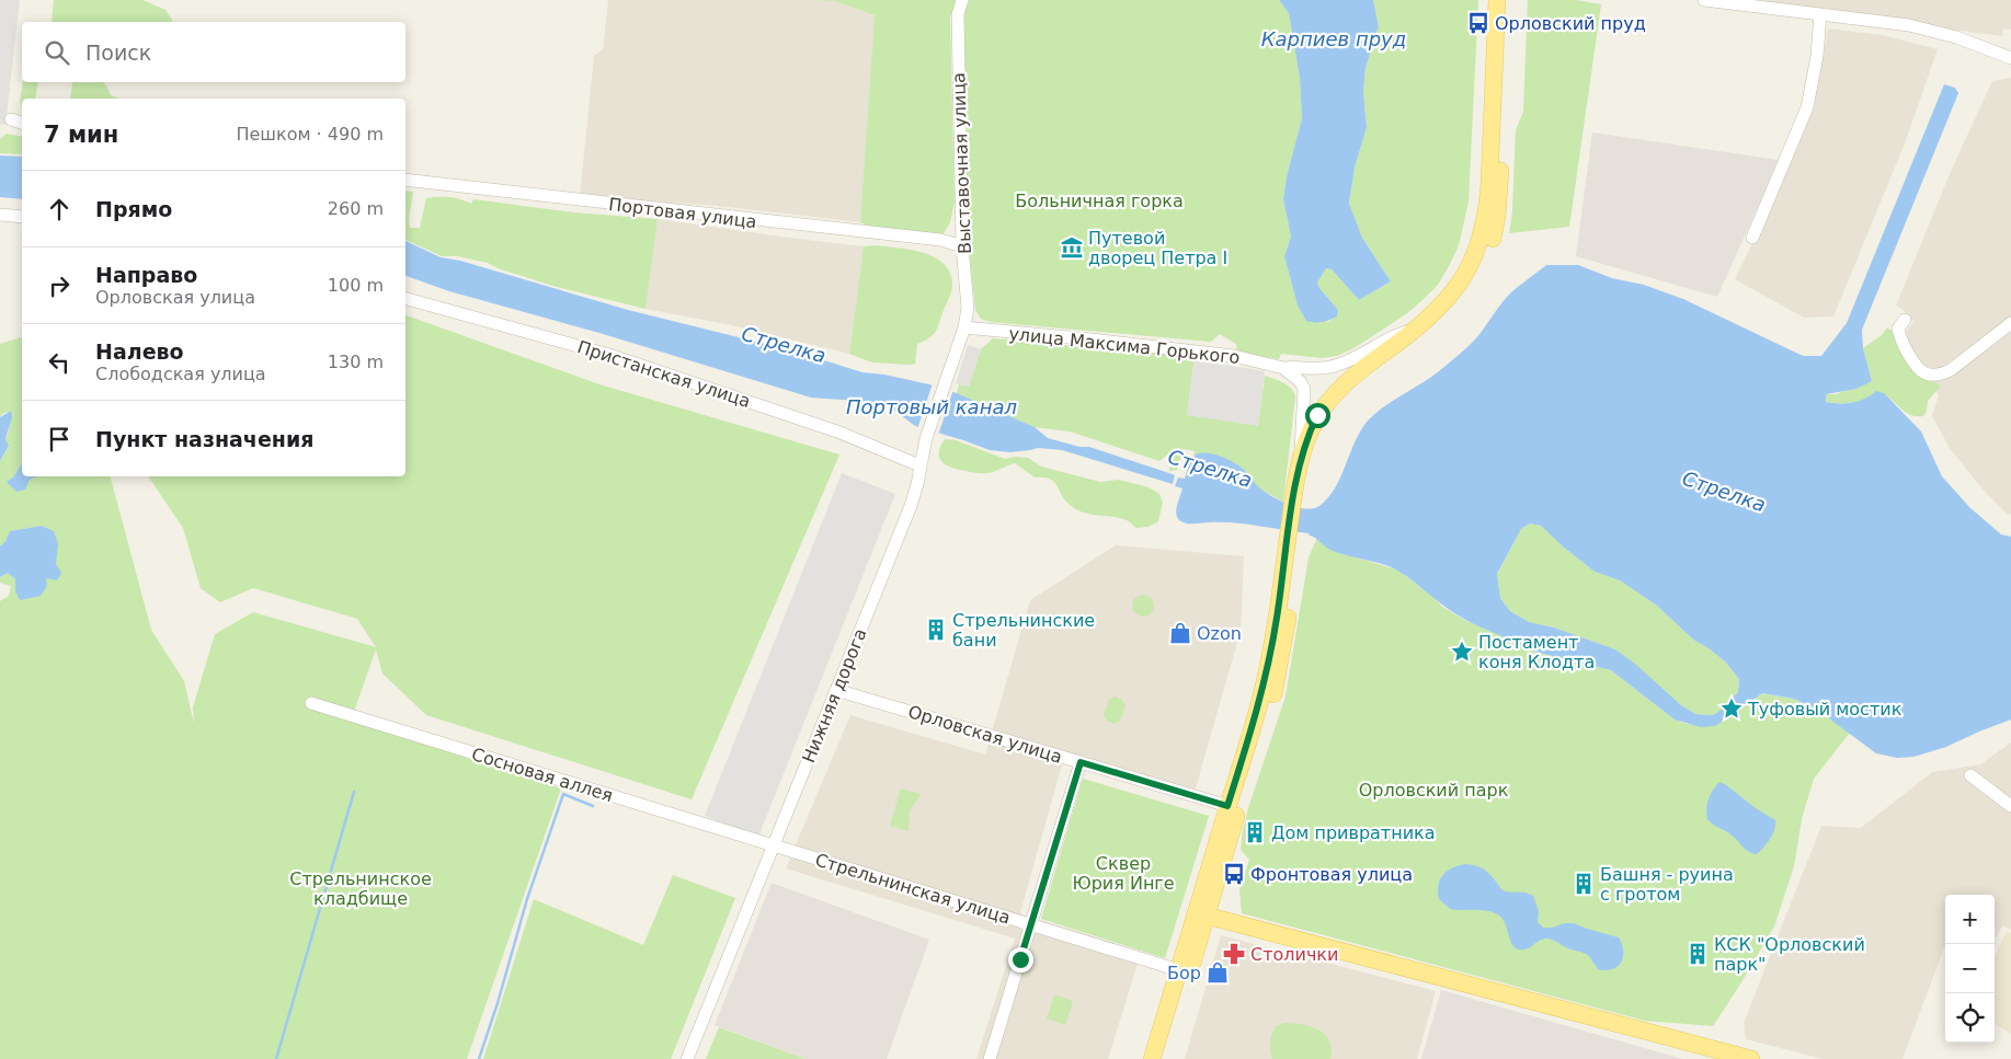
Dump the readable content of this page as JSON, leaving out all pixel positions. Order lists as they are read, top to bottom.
{
  "streets": {
    "street": [
      "Выставочная улица",
      "Портовая улица",
      "улица Максима Горького",
      "Пристанская улица",
      "Нижняя дорога",
      "Орловская улица",
      "Сосновая аллея",
      "Стрельнинская улица"
    ]
  },
  "crossings": [
    ["Выставочная улица", "Портовая улица"],
    ["Выставочная улица", "улица Максима Горького"],
    ["Выставочная улица", "Нижняя дорога"],
    ["улица Максима Горького", "Нижняя дорога"],
    ["Пристанская улица", "Нижняя дорога"],
    ["Нижняя дорога", "Орловская улица"],
    ["Нижняя дорога", "Сосновая аллея"],
    ["Нижняя дорога", "Стрельнинская улица"],
    ["Сосновая аллея", "Стрельнинская улица"]
  ],
  "water": ["Карпиев пруд", "Стрелка", "Портовый канал"],
  "parks": [
    "Больничная горка",
    "Орловский парк",
    "Сквер Юрия Инге",
    "Стрельнинское кладбище"
  ],
  "places": {
    "bus stop": ["Орловский пруд", "Фронтовая улица"],
    "museum": ["Путевой дворец Петра I"],
    "building": [
      "Стрельнинские бани",
      "Дом привратника",
      "Башня - руина с гротом",
      "КСК \"Орловский парк\""
    ],
    "shop": ["Ozon", "Бор"],
    "place": ["Постамент коня Клодта", "Туфовый мостик"],
    "pharmacy": ["Столички"]
  },
  "page": {
    "search": "Поиск",
    "heading": ["7 мин", "Пешком · 490 m"],
    "list": [
      ["Прямо", "260 m"],
      ["Направо", "Орловская улица", "100 m"],
      ["Налево", "Слободская улица", "130 m"],
      "Пункт назначения"
    ],
    "map_buttons": ["+", "−"]
  }
}
